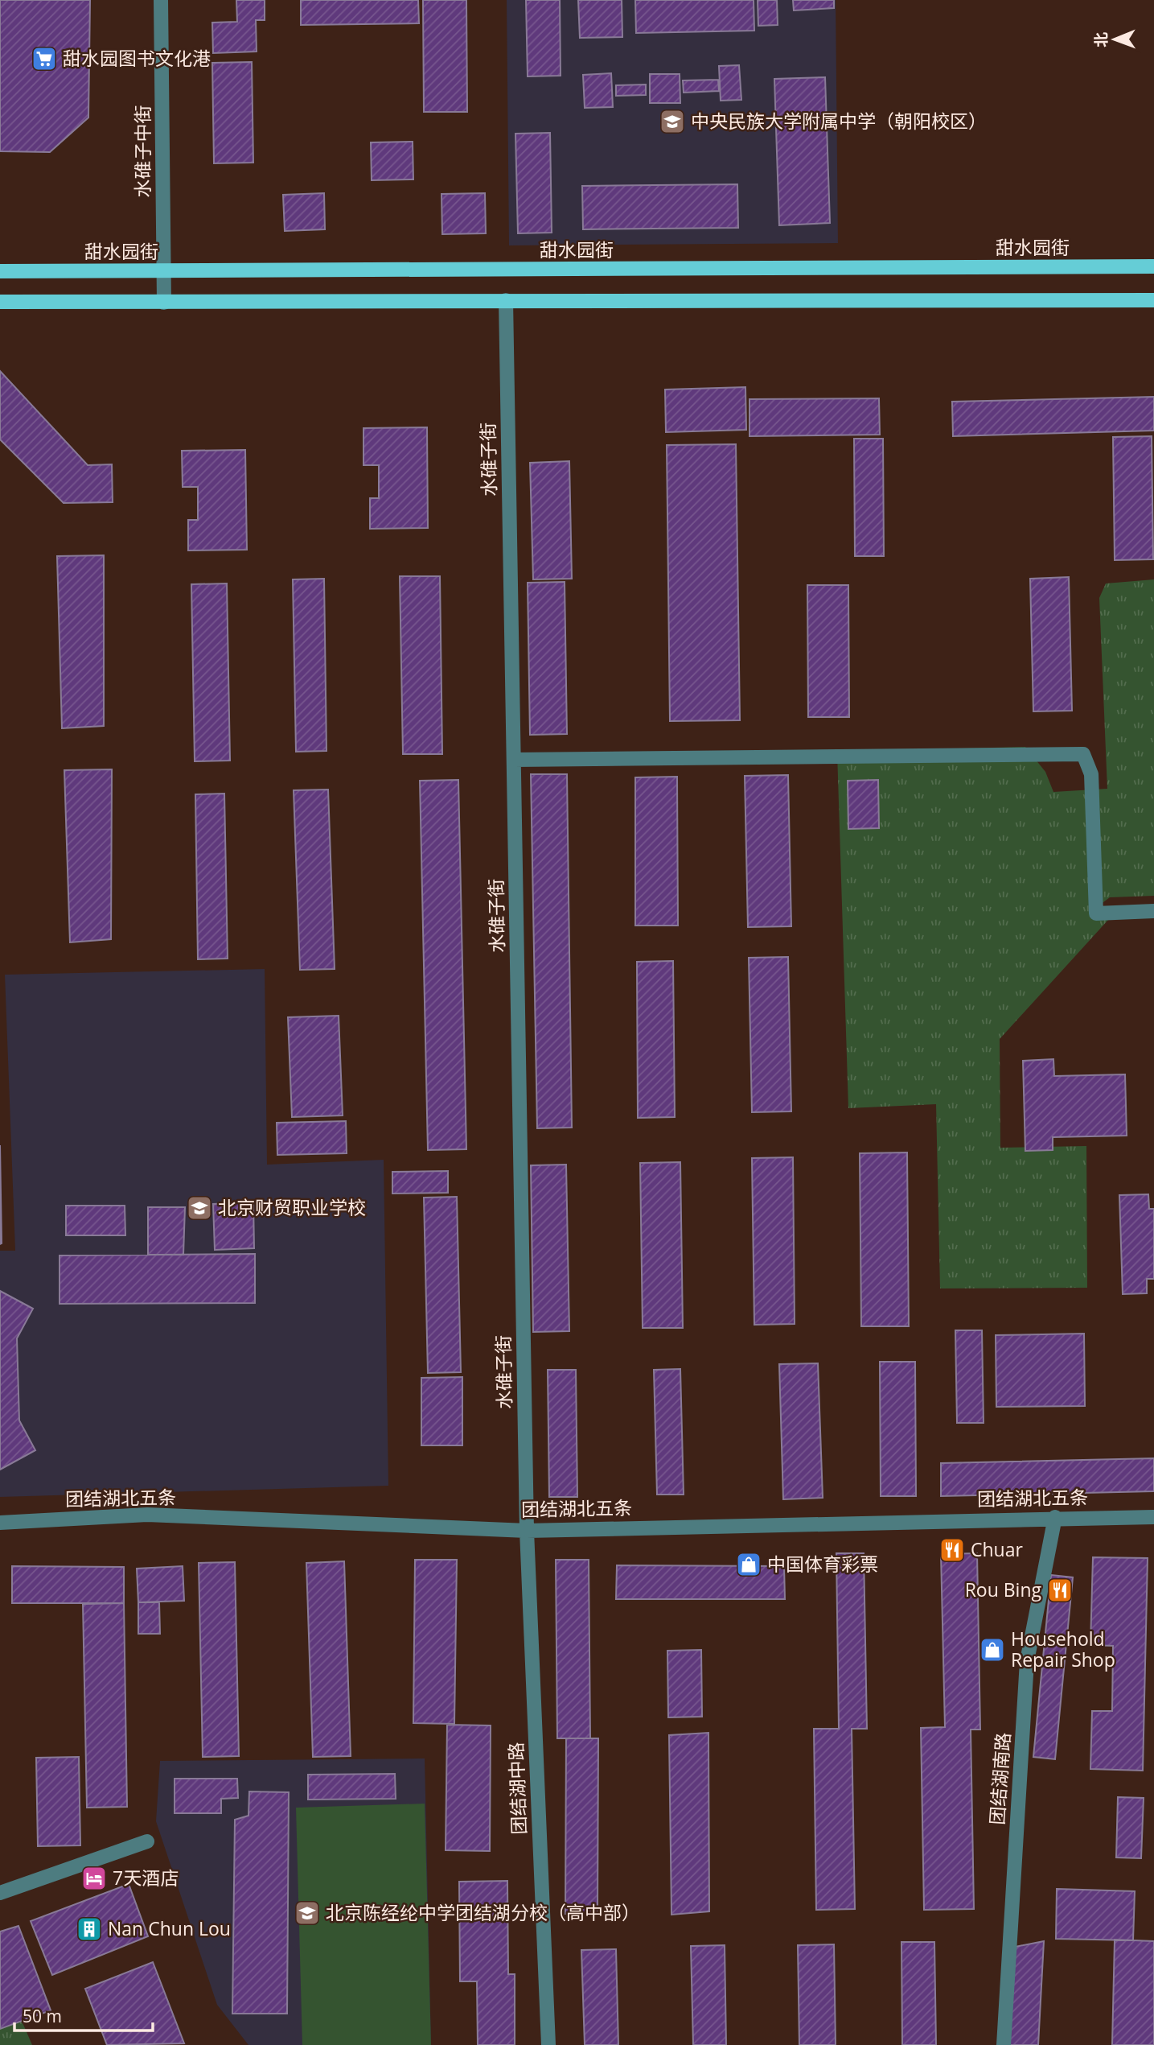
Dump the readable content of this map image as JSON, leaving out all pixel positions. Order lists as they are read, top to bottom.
{
  "streets": {
    "main road": ["甜水园街"],
    "street": [
      "水碓子中街",
      "水碓子街",
      "团结湖北五条",
      "团结湖南路",
      "团结湖中路"
    ]
  },
  "crossings": [
    ["水碓子中街", "甜水园街"],
    ["水碓子街", "团结湖北五条"],
    ["水碓子街", "团结湖中路"],
    ["团结湖北五条", "团结湖南路"],
    ["团结湖北五条", "团结湖中路"]
  ],
  "places": {
    "supermarket": ["甜水园图书文化港"],
    "school or university": ["中央民族大学附属中学（朝阳校区）", "北京财贸职业学校", "北京陈经纶中学团结湖分校（高中部）"],
    "restaurant": ["Chuar", "Rou Bing"],
    "shop": ["中国体育彩票", "Household Repair Shop"],
    "hotel": ["7天酒店"],
    "building": ["Nan Chun Lou"]
  },
  "scale_bar": "50 m",
  "north": "left"
}
